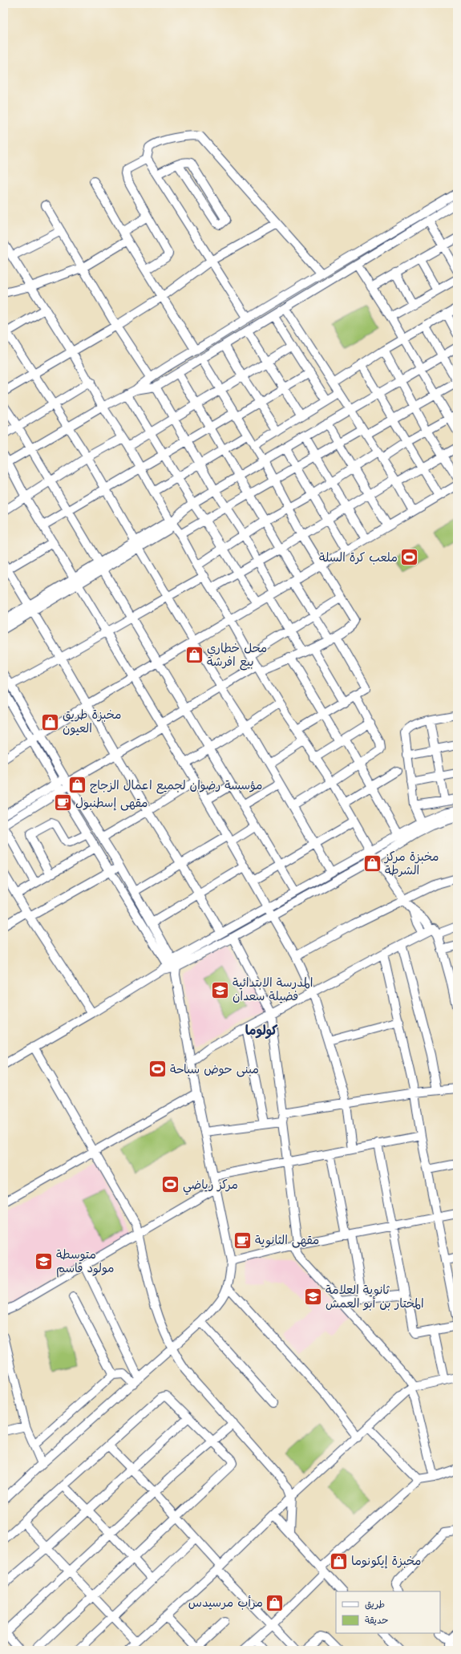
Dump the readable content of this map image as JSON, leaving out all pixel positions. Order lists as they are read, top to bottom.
{
  "districts": ["كولوما"],
  "places": {
    "sports": ["ملعب كرة السلة", "مبنى حوض سباحة", "مركز رياضي"],
    "shop": [
      "محل خطاري بيع افرشة",
      "مخبزة طريق العيون",
      "مؤسسة رضوان لجميع اعمال الزجاج",
      "مخبزة مركز الشرطة",
      "مخبزة إيكونوما",
      "مرأب مرسيدس"
    ],
    "cafe": ["مقهى إسطنبول", "مقهى الثانوية"],
    "school or university": ["المدرسة الابتدائية فضيلة سعدان", "متوسطة مولود قاسم", "ثانوية العلامة المختار بن أبو العمش"]
  },
  "legend": ["طريق", "حديقة"]
}
